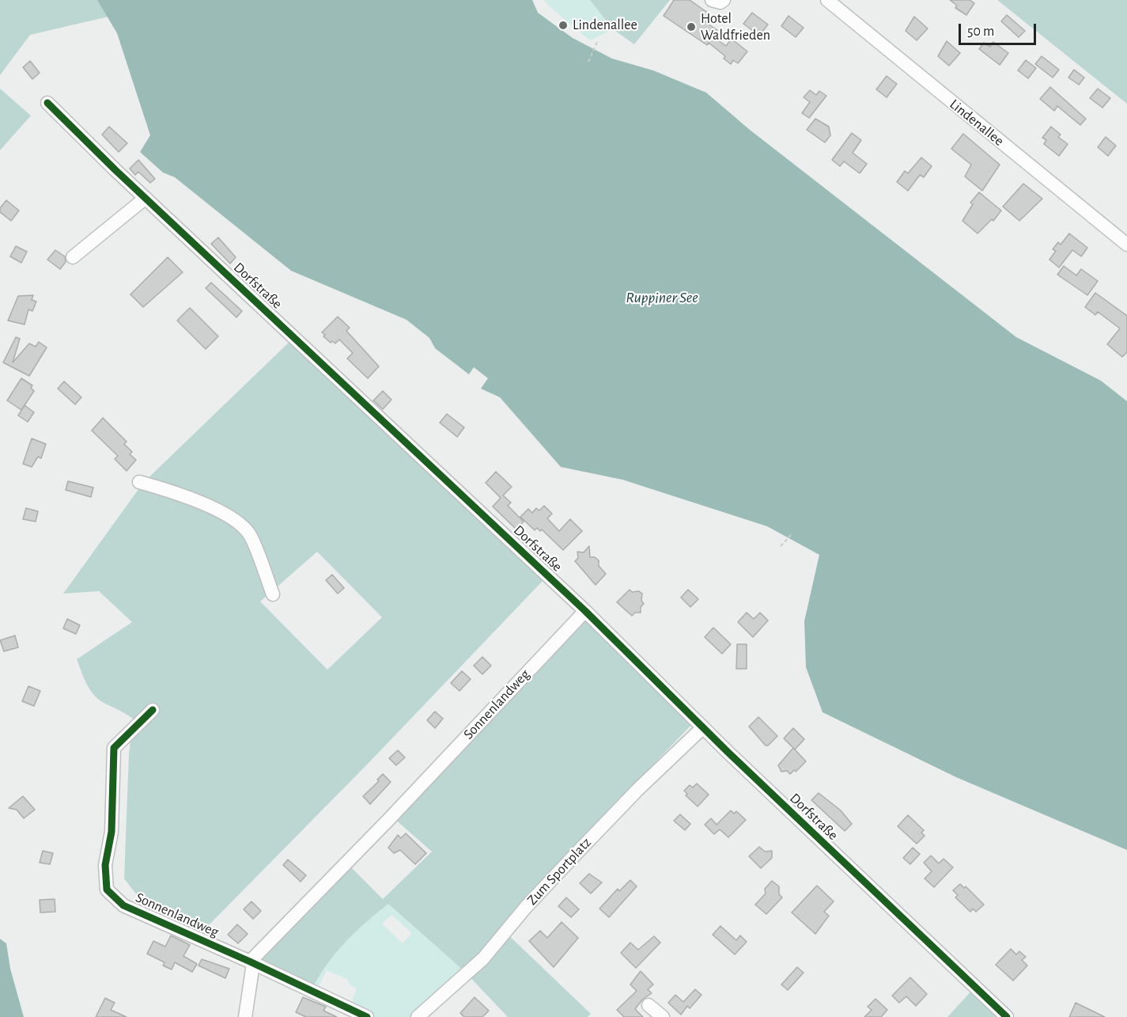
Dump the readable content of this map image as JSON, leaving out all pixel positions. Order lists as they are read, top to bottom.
{
  "streets": {
    "street": [
      "Lindenallee",
      "Dorfstraße",
      "Sonnenlandweg",
      "Zum Sportplatz"
    ]
  },
  "crossings": [
    ["Dorfstraße", "Sonnenlandweg"],
    ["Dorfstraße", "Zum Sportplatz"]
  ],
  "water": ["Ruppiner See"],
  "places": ["Lindenallee", "Hotel Waldfrieden"],
  "scale_bar": "50 m"
}
